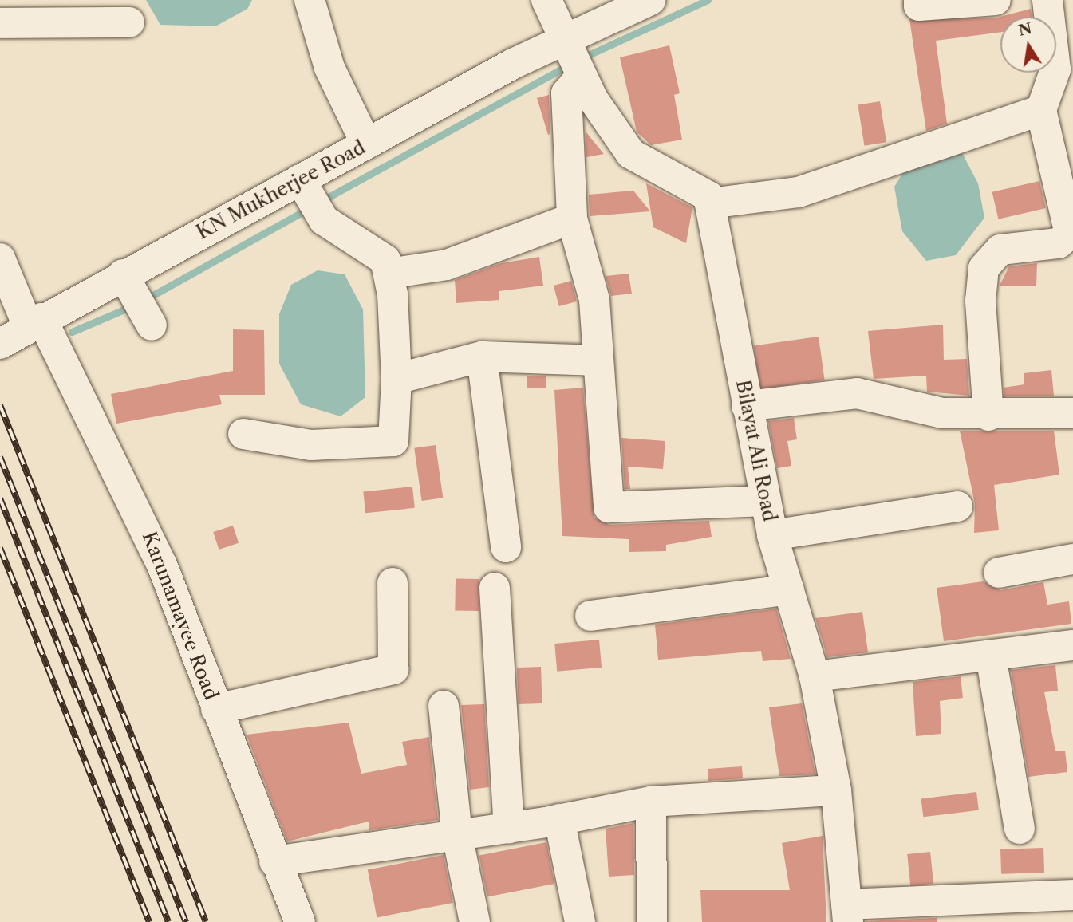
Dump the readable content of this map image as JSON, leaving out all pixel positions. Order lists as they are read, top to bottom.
{
  "streets": {
    "street": ["KN Mukherjee Road", "Bilayat Ali Road", "Karunamayee Road"]
  },
  "crossings": [
    ["KN Mukherjee Road", "Karunamayee Road"]
  ],
  "north": "top"
}
